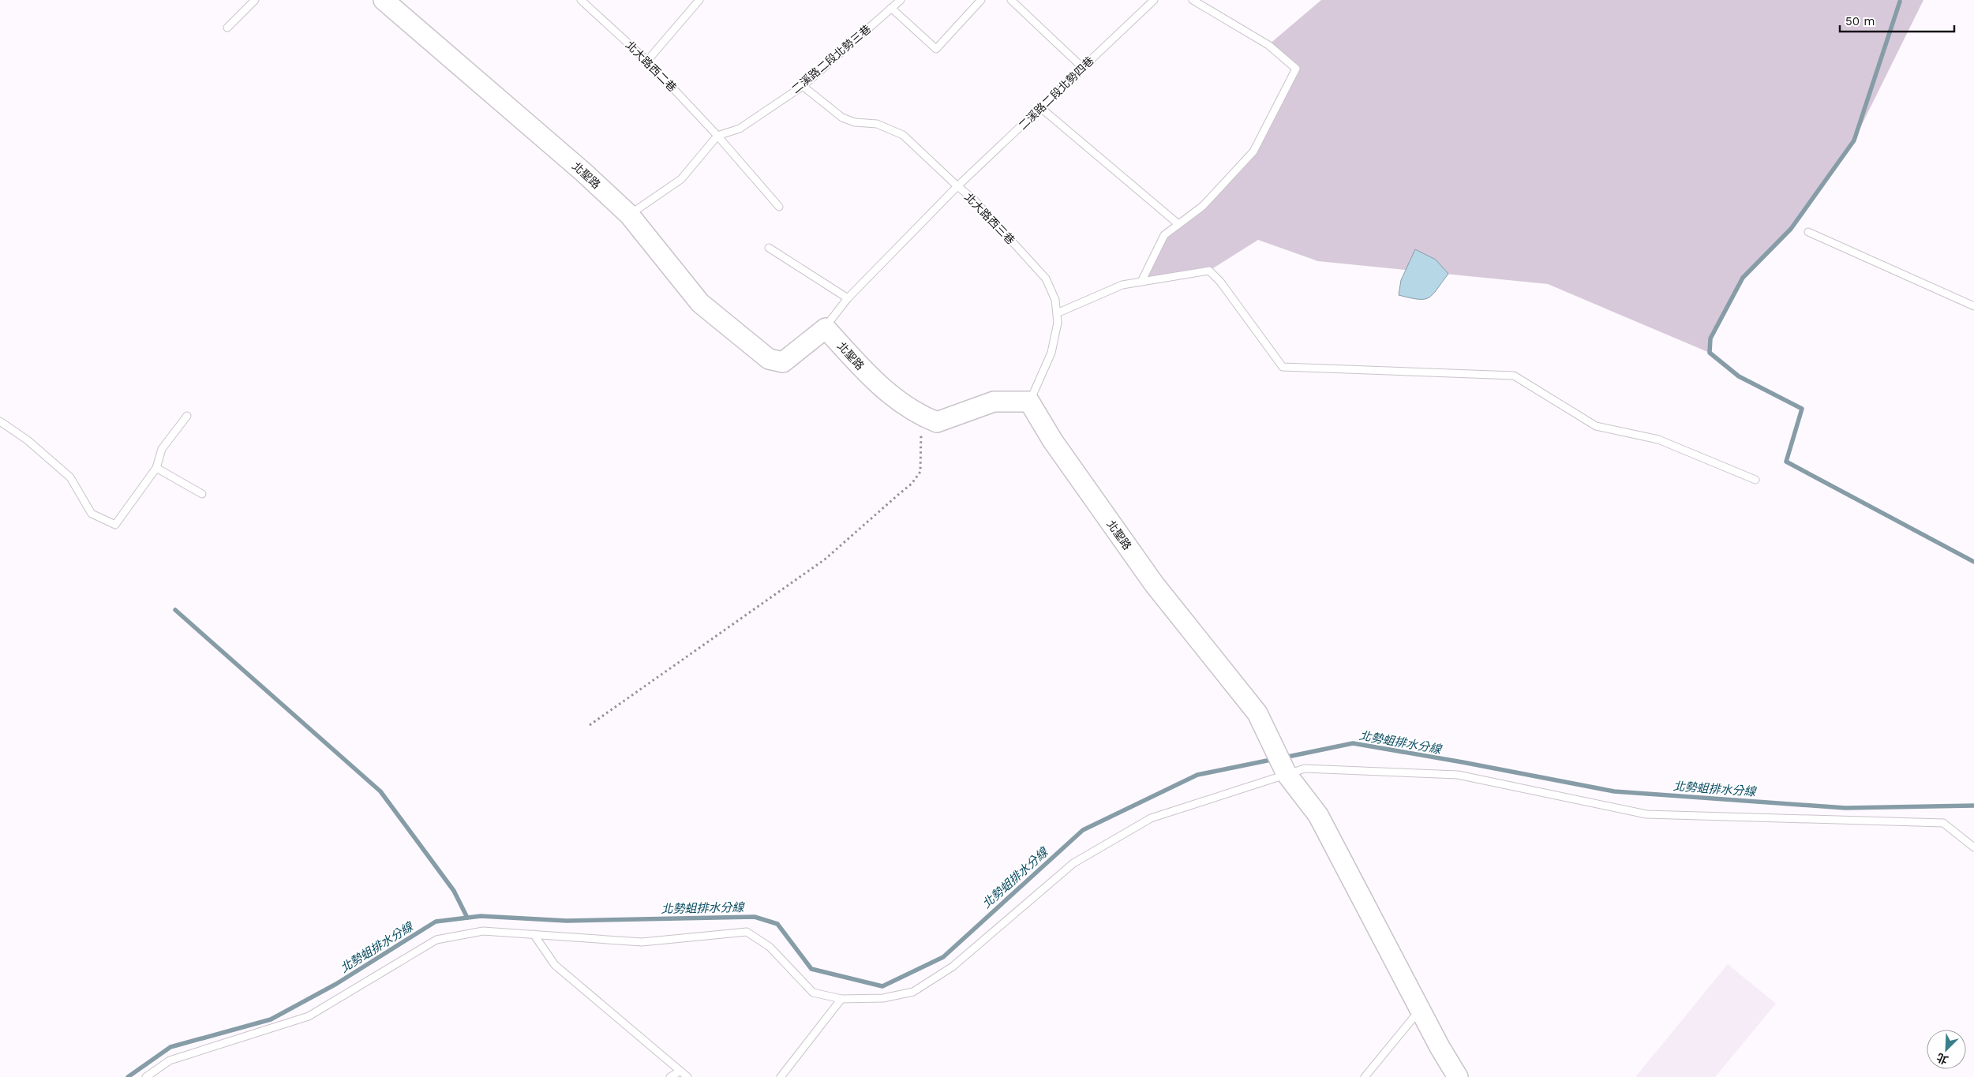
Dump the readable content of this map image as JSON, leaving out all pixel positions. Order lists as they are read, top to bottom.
{
  "streets": {
    "street": ["北聖路"],
    "lane": [
      "二溪路二段北勢三巷",
      "北大路西二巷",
      "二溪路二段北勢四巷",
      "北大路西三巷"
    ]
  },
  "crossings": [
    ["二溪路二段北勢三巷", "北大路西二巷"],
    ["二溪路二段北勢三巷", "北大路西三巷"],
    ["二溪路二段北勢四巷", "北聖路"],
    ["二溪路二段北勢四巷", "北大路西三巷"],
    ["北聖路", "北大路西三巷"]
  ],
  "water": ["北勢蛆排水分線"],
  "scale_bar": "50 m",
  "north": "bottom left"
}
